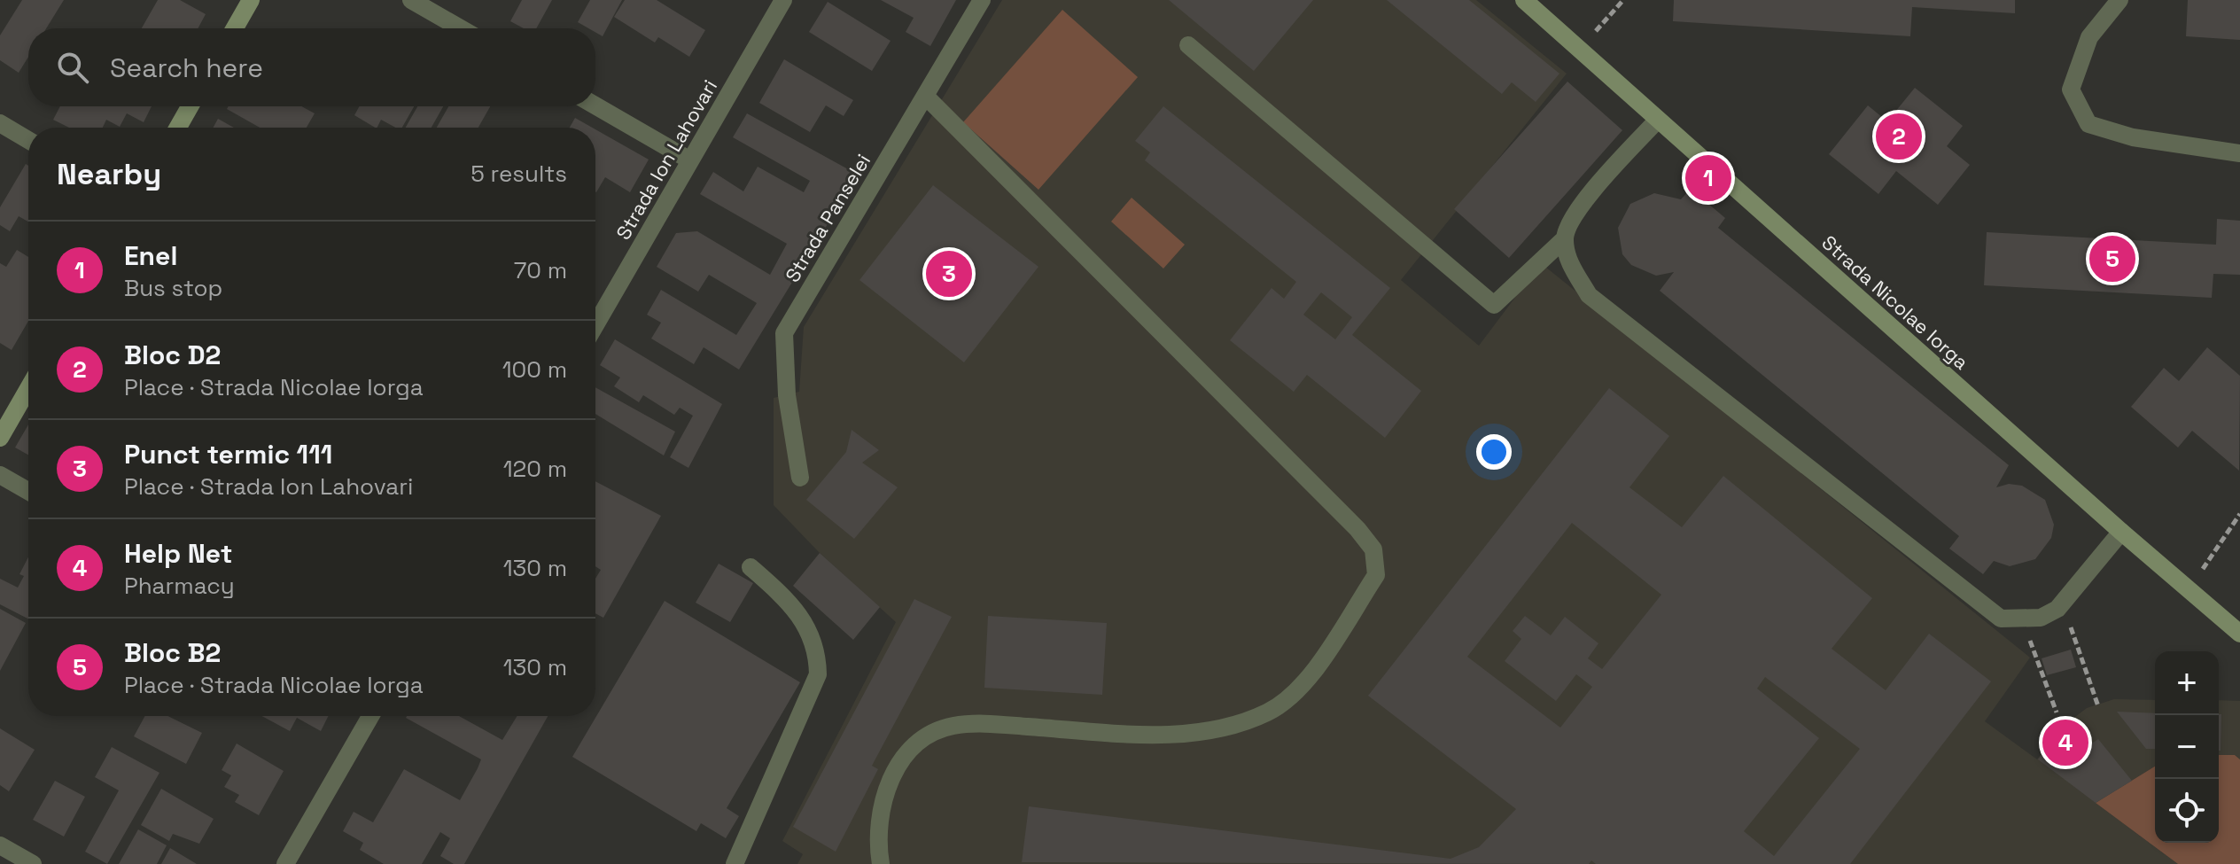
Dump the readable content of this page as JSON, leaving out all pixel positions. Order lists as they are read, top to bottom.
{
  "streets": {
    "street": ["Strada Ion Lahovari", "Strada Panselei", "Strada Nicolae Iorga"]
  },
  "page": {
    "search": "Search here",
    "pins": [
      "2",
      "1",
      "5",
      "3",
      "4"
    ],
    "heading": ["Nearby", "5 results"],
    "list": [
      {
        "mark": "1",
        "name": "Enel",
        "note": "Bus stop",
        "value": "70 m"
      },
      {
        "mark": "2",
        "name": "Bloc D2",
        "note": "Place · Strada Nicolae Iorga",
        "value": "100 m"
      },
      {
        "mark": "3",
        "name": "Punct termic 111",
        "note": "Place · Strada Ion Lahovari",
        "value": "120 m"
      },
      {
        "mark": "4",
        "name": "Help Net",
        "note": "Pharmacy",
        "value": "130 m"
      },
      {
        "mark": "5",
        "name": "Bloc B2",
        "note": "Place · Strada Nicolae Iorga",
        "value": "130 m"
      }
    ],
    "map_buttons": ["+", "−"]
  }
}
